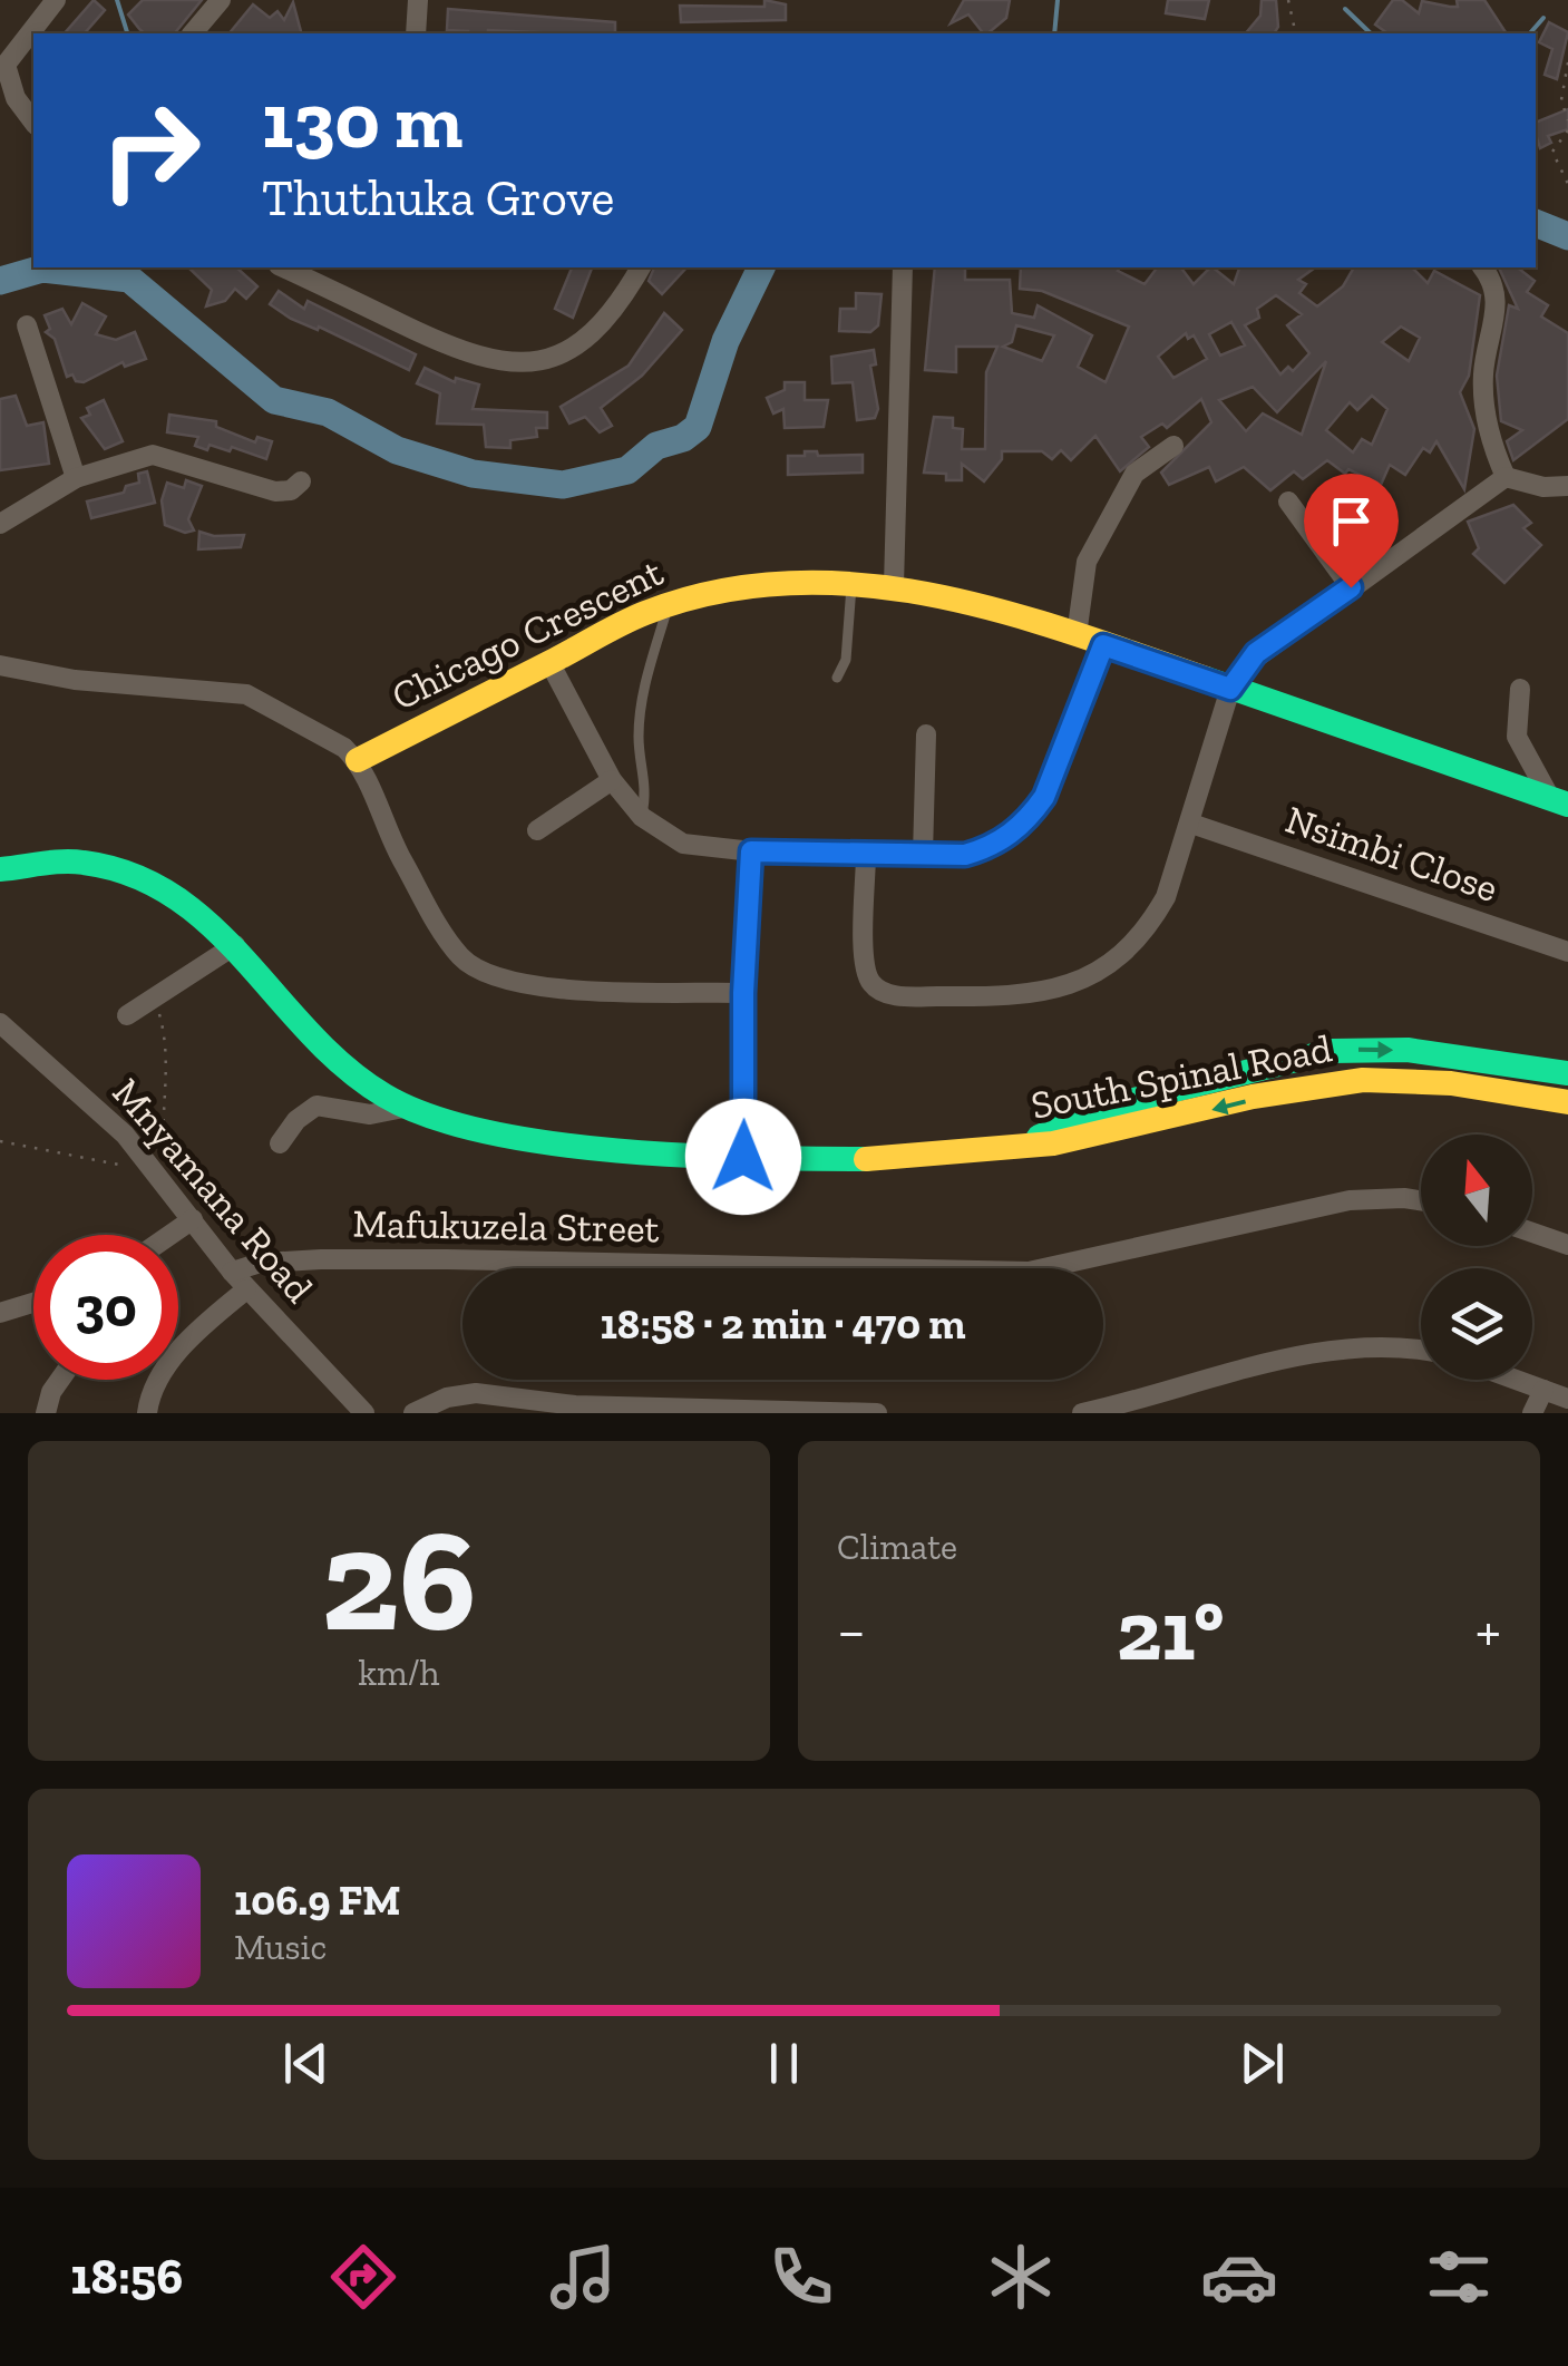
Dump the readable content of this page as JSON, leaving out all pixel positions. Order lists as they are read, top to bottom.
{
  "streets": {
    "street": [
      "Chicago Crescent",
      "Nsimbi Close",
      "South Spinal Road",
      "Mnyamana Road",
      "Mafukuzela Street"
    ]
  },
  "crossings": [
    ["Mnyamana Road", "Mafukuzela Street"]
  ],
  "north": "top",
  "page": {
    "turn": ["130 m", "Thuthuka Grove"],
    "limit": "30",
    "trip": "18:58 · 2 min · 470 m",
    "tile": [
      ["26", "km/h"],
      "Climate"
    ],
    "heat": ["−", "21°", "+"],
    "song": ["106.9 FM", "Music"],
    "tabs": "18:56"
  }
}
